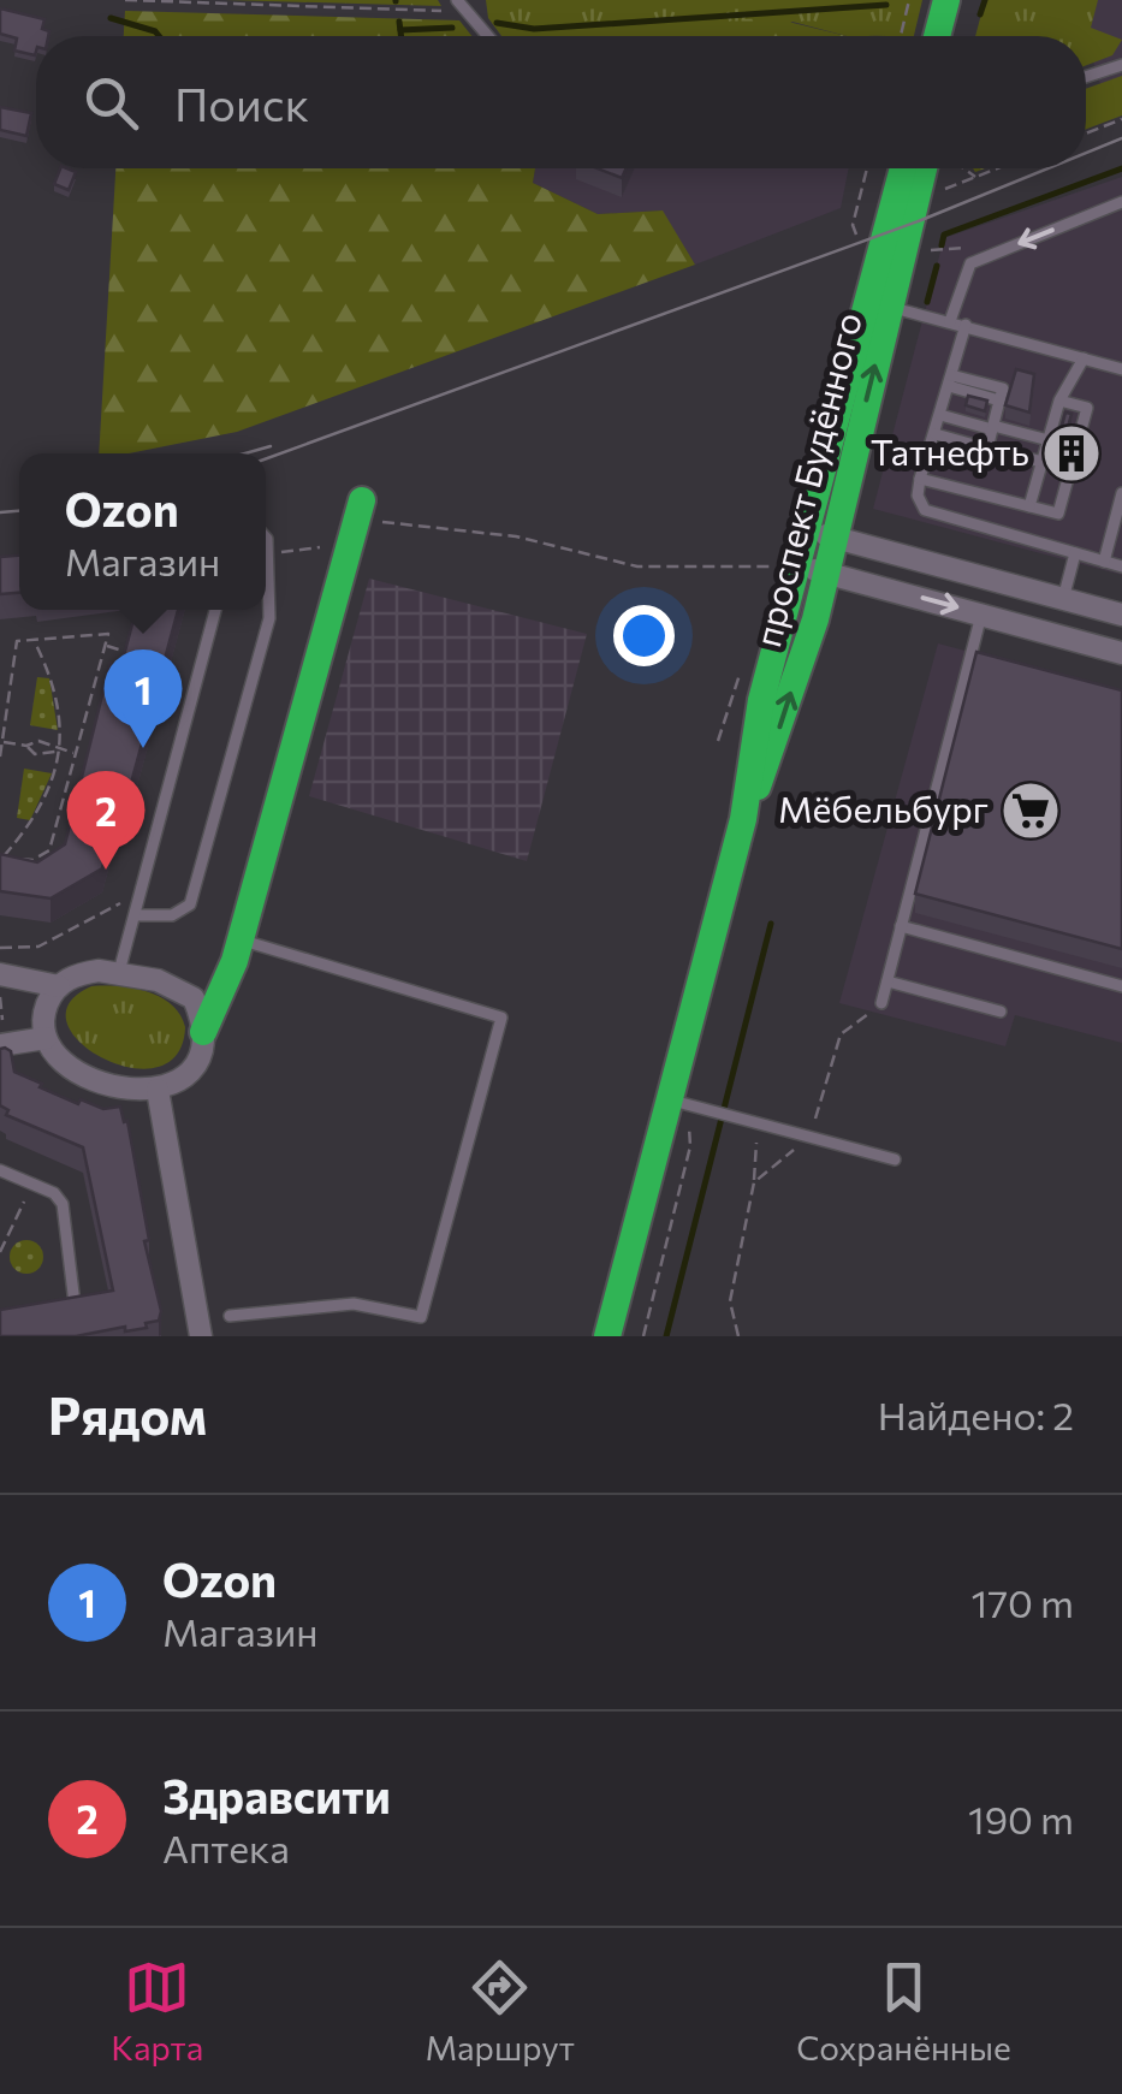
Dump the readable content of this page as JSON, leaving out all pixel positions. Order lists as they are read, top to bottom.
{
  "streets": {
    "main road": ["проспект Будённого"]
  },
  "places": {
    "building": ["Татнефть"],
    "supermarket": ["Мёбельбург"]
  },
  "page": {
    "search": "Поиск",
    "popup": ["Ozon", "Магазин"],
    "pins": ["1", "2"],
    "heading": ["Рядом", "Найдено: 2"],
    "list": [
      {
        "mark": "1",
        "name": "Ozon",
        "note": "Магазин",
        "value": "170 m"
      },
      {
        "mark": "2",
        "name": "Здравсити",
        "note": "Аптека",
        "value": "190 m"
      }
    ],
    "nav": ["Карта", "Маршрут", "Сохранённые"]
  }
}
